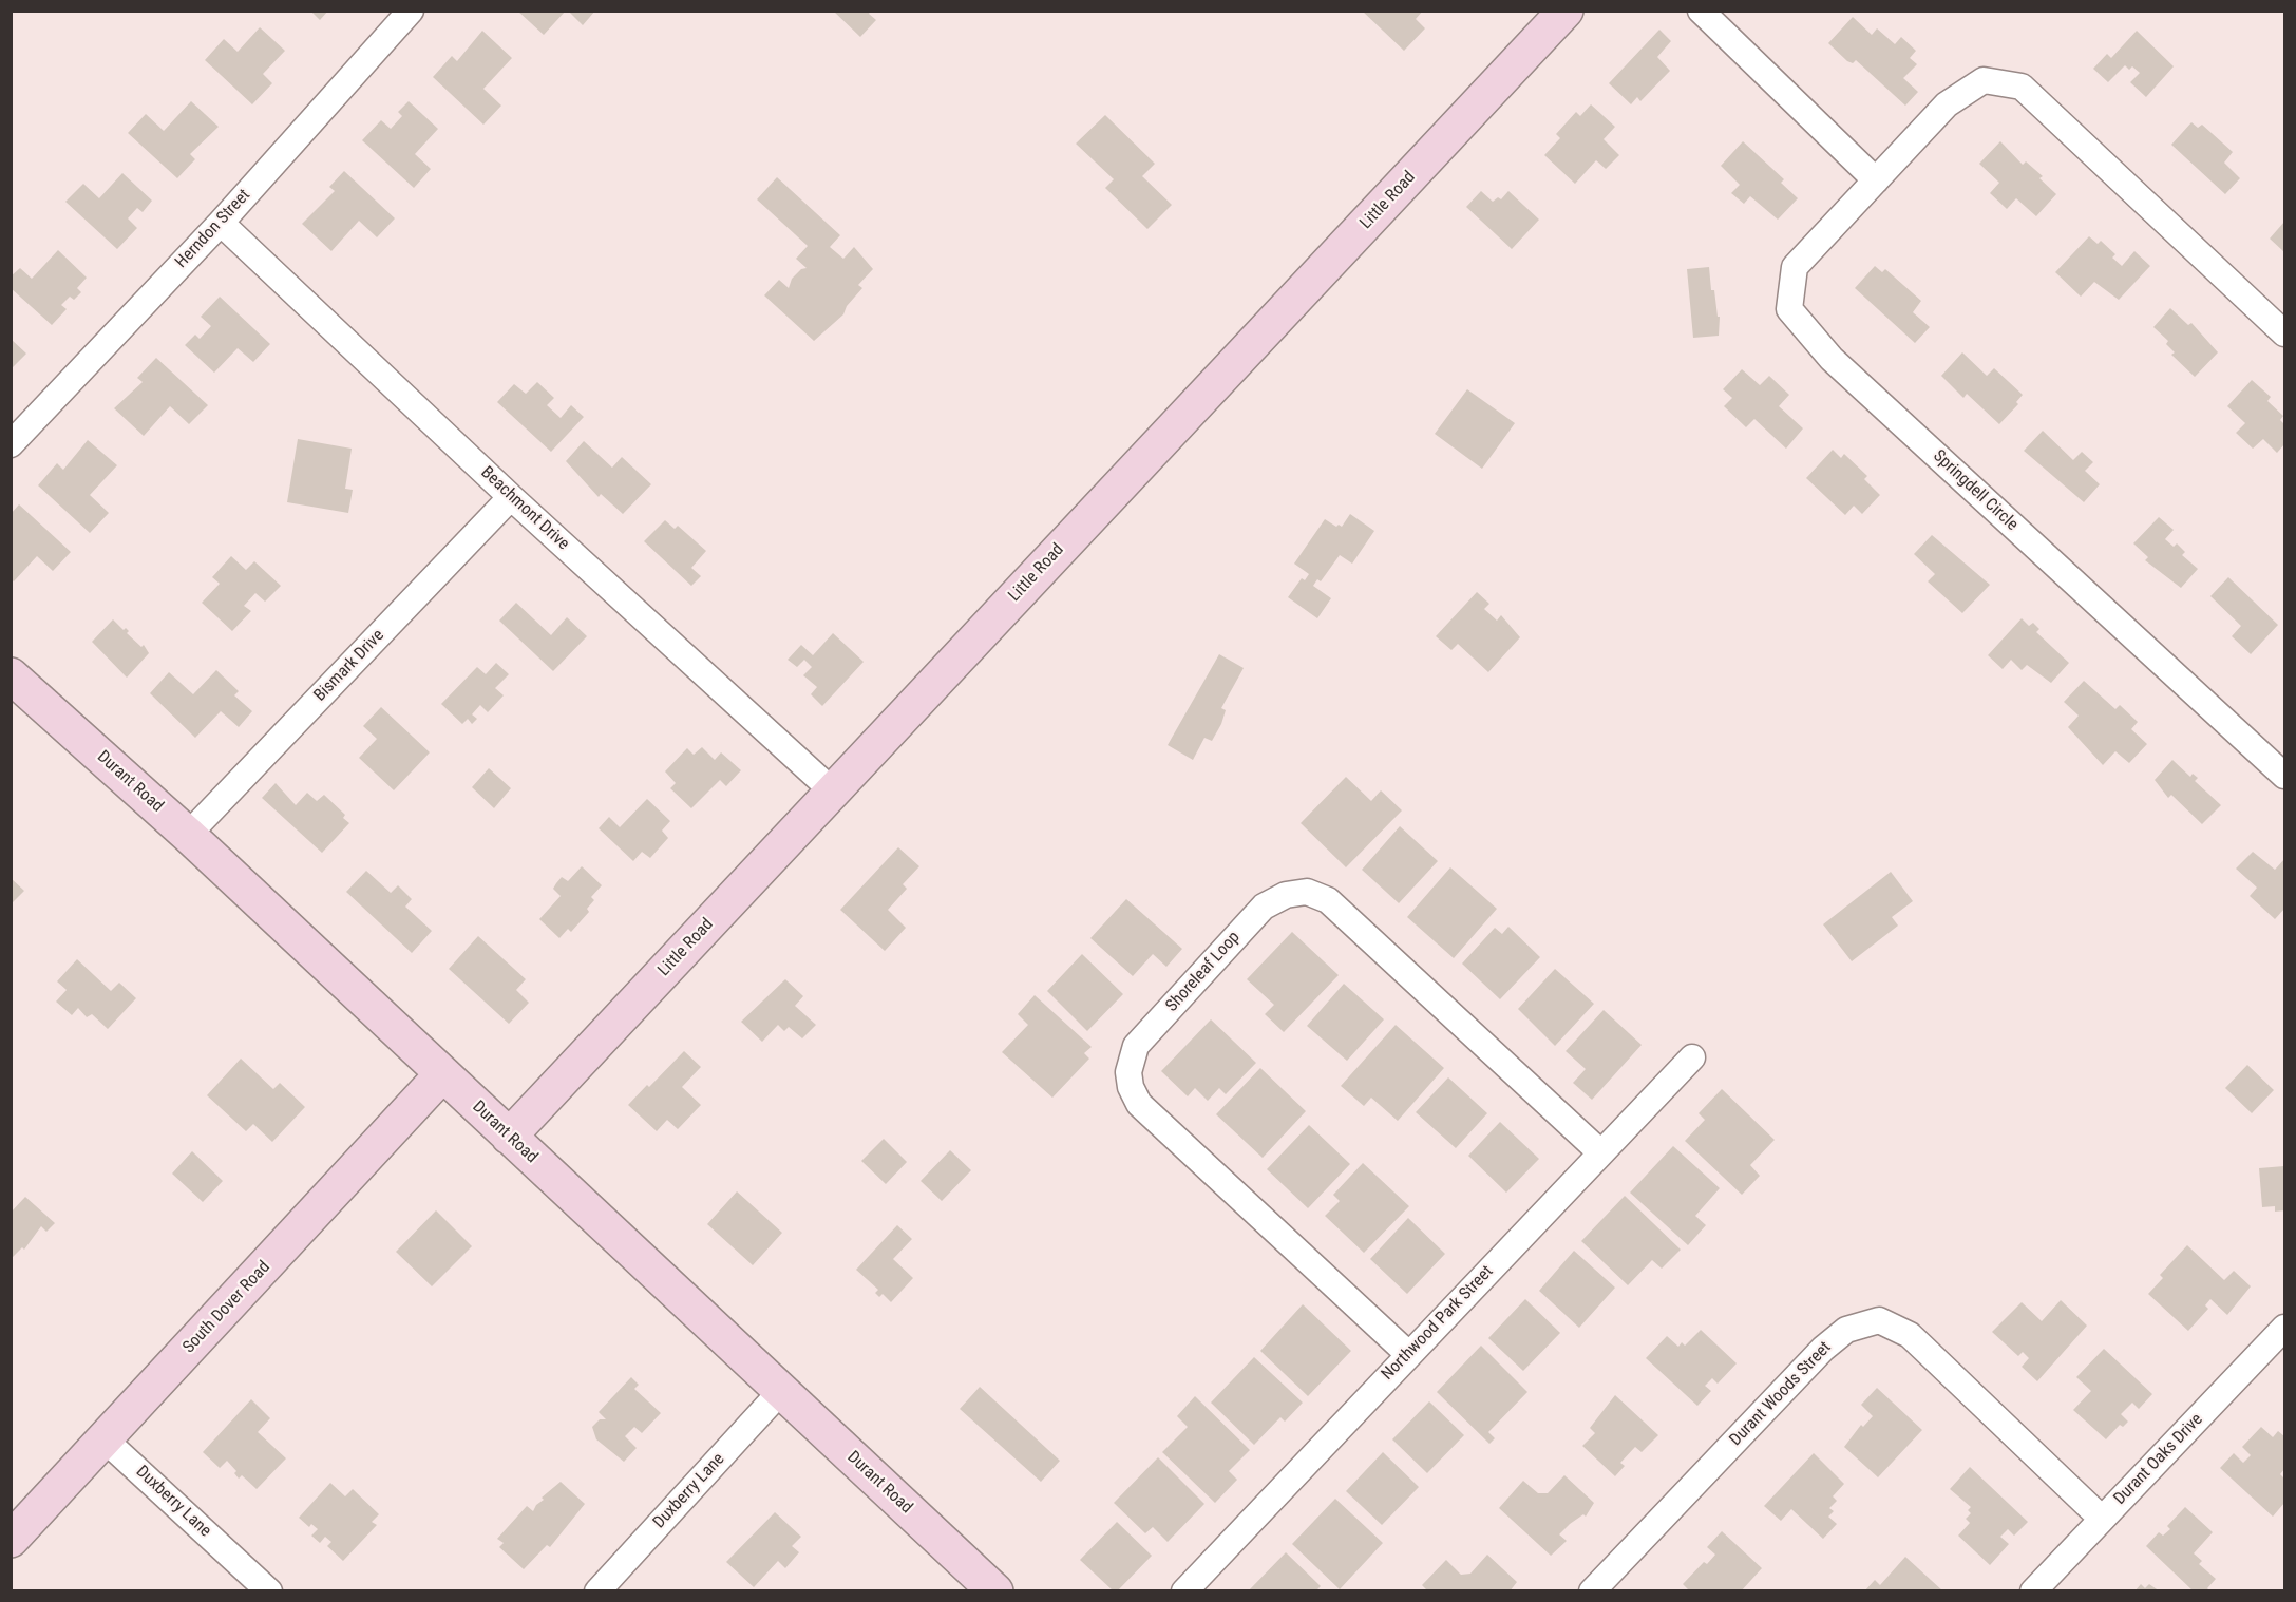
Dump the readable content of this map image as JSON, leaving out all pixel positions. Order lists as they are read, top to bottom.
{
  "streets": {
    "street": [
      "Little Road",
      "Herndon Street",
      "Springdell Circle",
      "Beachmont Drive",
      "Bismark Drive",
      "Durant Road",
      "Shoreleaf Loop",
      "South Dover Road",
      "Northwood Park Street",
      "Durant Woods Street",
      "Durant Oaks Drive",
      "Duxberry Lane"
    ]
  },
  "crossings": [
    ["Little Road", "Beachmont Drive"],
    ["Little Road", "Durant Road"],
    ["Herndon Street", "Beachmont Drive"],
    ["Beachmont Drive", "Bismark Drive"],
    ["Bismark Drive", "Durant Road"],
    ["Durant Road", "South Dover Road"],
    ["Durant Road", "Duxberry Lane"],
    ["Shoreleaf Loop", "Northwood Park Street"],
    ["South Dover Road", "Duxberry Lane"],
    ["Durant Woods Street", "Durant Oaks Drive"]
  ]
}
